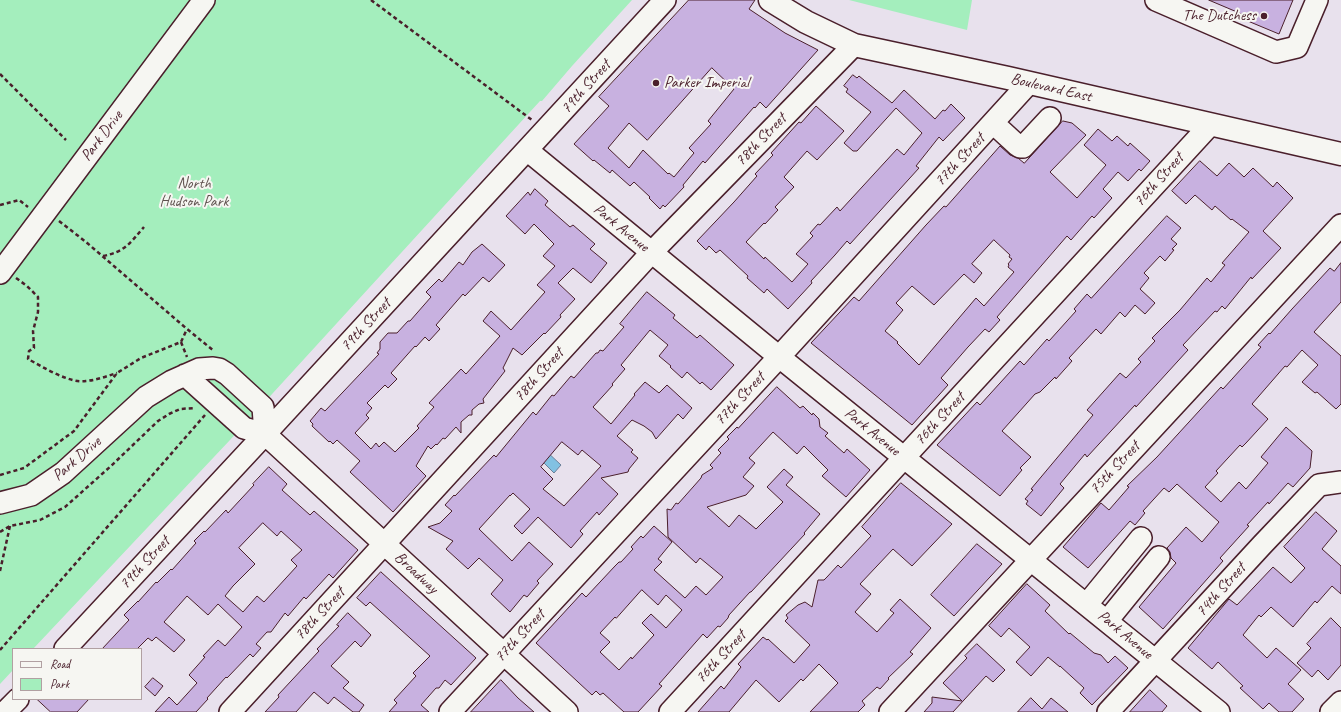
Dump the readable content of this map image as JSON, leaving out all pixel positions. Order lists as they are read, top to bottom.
{
  "streets": {
    "main road": ["Boulevard East"],
    "street": [
      "79th Street",
      "Park Drive",
      "78th Street",
      "77th Street",
      "76th Street",
      "Park Avenue",
      "75th Street",
      "Broadway",
      "74th Street"
    ]
  },
  "crossings": [
    ["79th Street", "Park Drive"],
    ["79th Street", "Park Avenue"],
    ["79th Street", "Broadway"],
    ["Boulevard East", "78th Street"],
    ["Boulevard East", "77th Street"],
    ["Boulevard East", "76th Street"],
    ["Park Drive", "Broadway"],
    ["78th Street", "Park Avenue"],
    ["78th Street", "Broadway"],
    ["77th Street", "Park Avenue"],
    ["77th Street", "Broadway"],
    ["76th Street", "Park Avenue"],
    ["Park Avenue", "75th Street"],
    ["Park Avenue", "74th Street"]
  ],
  "parks": ["North Hudson Park"],
  "places": ["The Dutchess", "Parker Imperial"],
  "legend": ["Road", "Park"]
}
